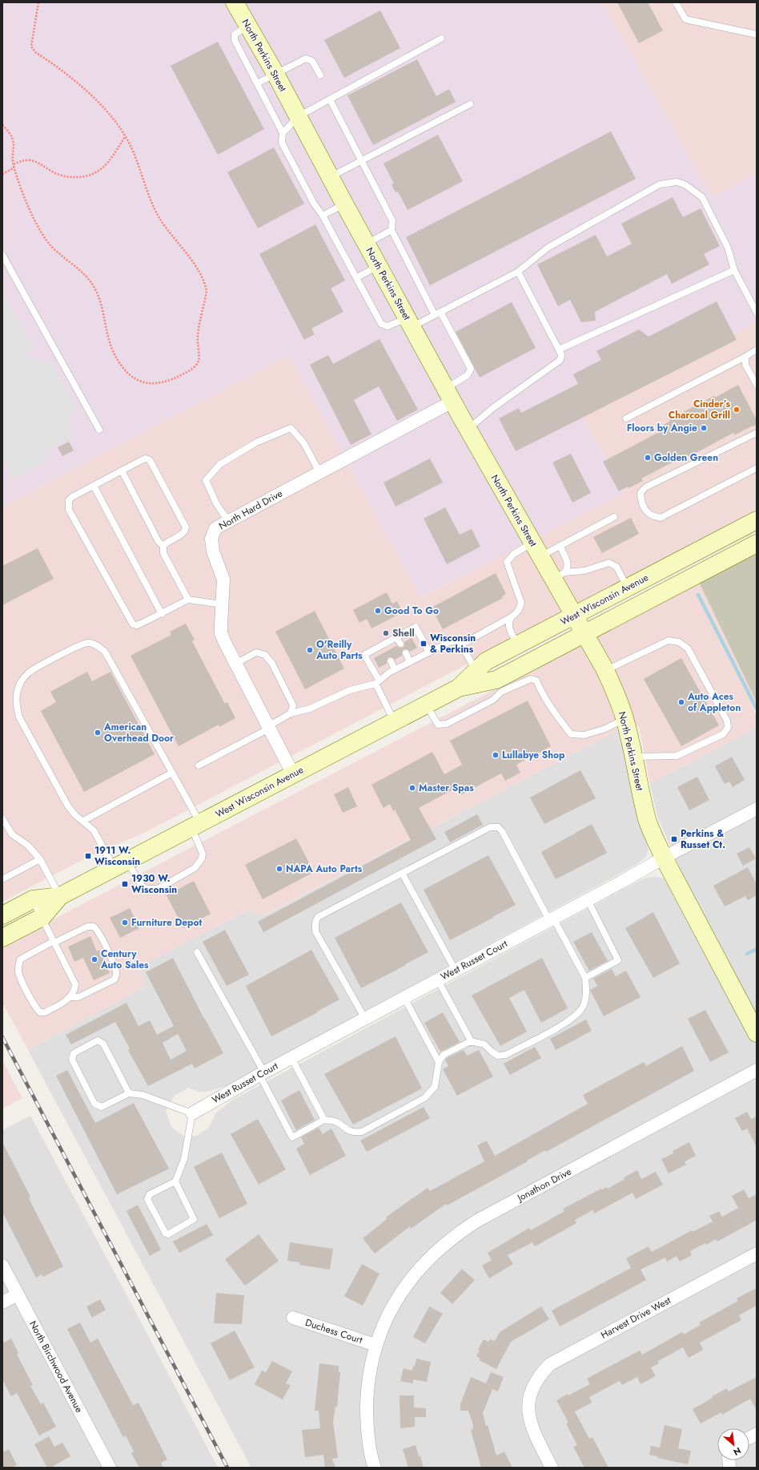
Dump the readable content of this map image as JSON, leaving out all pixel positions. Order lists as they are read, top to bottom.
{
  "streets": {
    "main road": ["North Perkins Street", "West Wisconsin Avenue"],
    "street": [
      "North Hard Drive",
      "West Russet Court",
      "Jonathon Drive",
      "Harvest Drive West",
      "Duchess Court",
      "North Birchwood Avenue"
    ]
  },
  "crossings": [
    ["North Perkins Street", "North Hard Drive"],
    ["North Perkins Street", "West Wisconsin Avenue"],
    ["North Perkins Street", "West Russet Court"],
    ["North Hard Drive", "West Wisconsin Avenue"],
    ["Jonathon Drive", "Duchess Court"]
  ],
  "places": {
    "other": [
      "Cinder’s Charcoal Grill",
      "Floors by Angie",
      "Golden Green",
      "Good To Go",
      "Shell",
      "O'Reilly Auto Parts",
      "Auto Aces of Appleton",
      "American Overhead Door",
      "Lullabye Shop",
      "Master Spas",
      "NAPA Auto Parts",
      "Furniture Depot",
      "Century Auto Sales"
    ],
    "transit": [
      "Wisconsin & Perkins",
      "Perkins & Russet Ct.",
      "1911 W. Wisconsin",
      "1930 W. Wisconsin"
    ]
  },
  "north": "bottom right"
}
